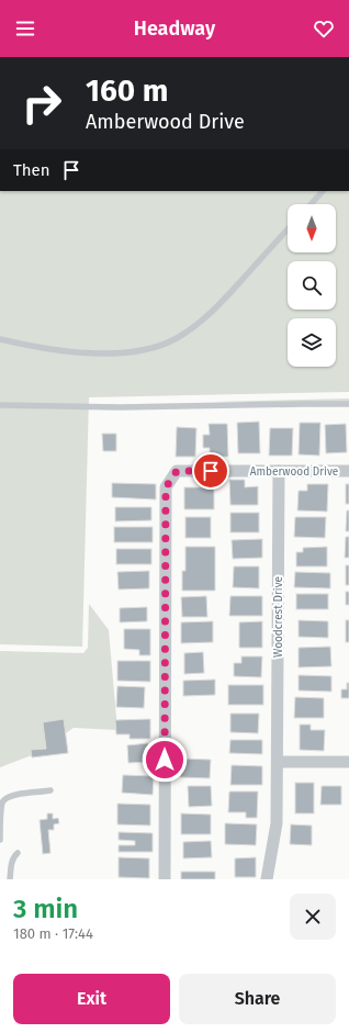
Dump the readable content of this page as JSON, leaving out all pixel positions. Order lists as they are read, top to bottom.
{
  "streets": {
    "street": ["Amberwood Drive", "Woodcrest Drive"]
  },
  "crossings": [
    ["Amberwood Drive", "Woodcrest Drive"]
  ],
  "north": "bottom",
  "page": {
    "header": "Headway",
    "turn": ["160 m", "Amberwood Drive"],
    "then": "Then",
    "heading": ["3 min", "180 m · 17:44"],
    "buttons": ["Exit", "Share"]
  }
}
